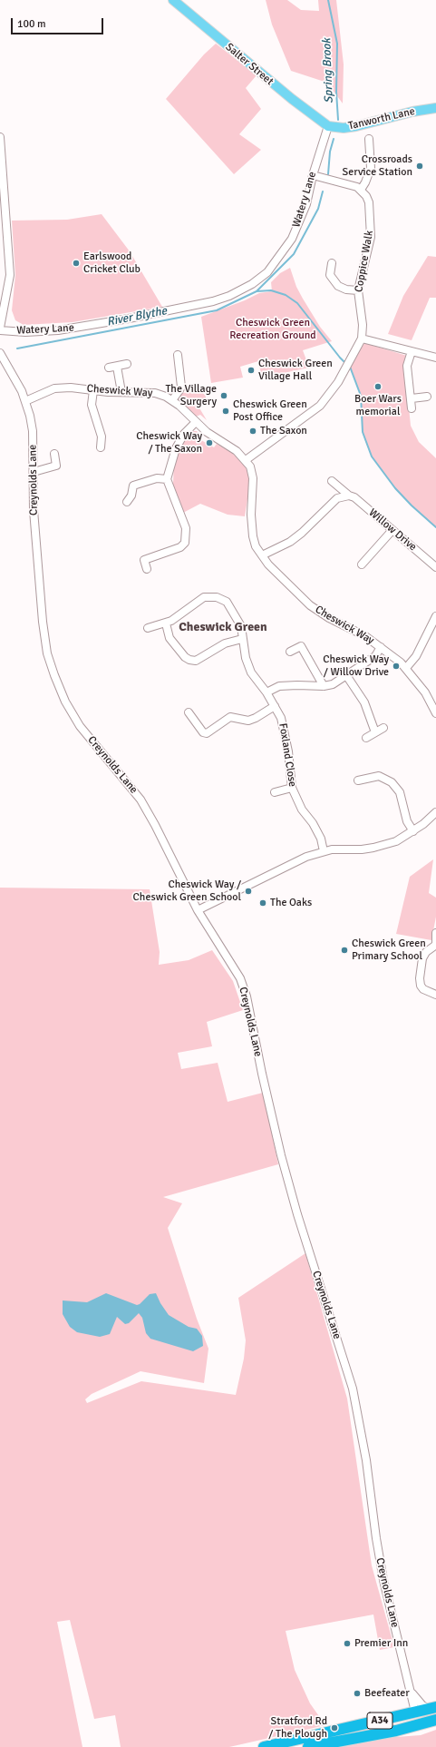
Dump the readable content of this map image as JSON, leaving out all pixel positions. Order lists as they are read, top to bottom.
{
  "streets": {
    "highway": ["A34"],
    "main road": ["Salter Street", "Tanworth Lane"],
    "street": [
      "Watery Lane",
      "Coppice Walk",
      "Cheswick Way",
      "Creynolds Lane",
      "Willow Drive",
      "Foxland Close"
    ]
  },
  "crossings": [
    ["Salter Street", "Tanworth Lane"],
    ["Salter Street", "Watery Lane"],
    ["Tanworth Lane", "Watery Lane"],
    ["Coppice Walk", "Cheswick Way"],
    ["Cheswick Way", "Creynolds Lane"],
    ["Creynolds Lane", "A34"]
  ],
  "districts": ["Cheswick Green"],
  "water": ["Spring Brook", "River Blythe"],
  "parks": ["Cheswick Green Recreation Ground"],
  "places": [
    "Crossroads Service Station",
    "Earlswood Cricket Club",
    "Cheswick Green Village Hall",
    "Boer Wars memorial",
    "The Village Surgery",
    "Cheswick Green Post Office",
    "The Saxon",
    "Cheswick Way / The Saxon",
    "Cheswick Way / Willow Drive",
    "Cheswick Way / Cheswick Green School",
    "The Oaks",
    "Cheswick Green Primary School",
    "Premier Inn",
    "Beefeater",
    "Stratford Rd / The Plough"
  ],
  "scale_bar": "100 m"
}
